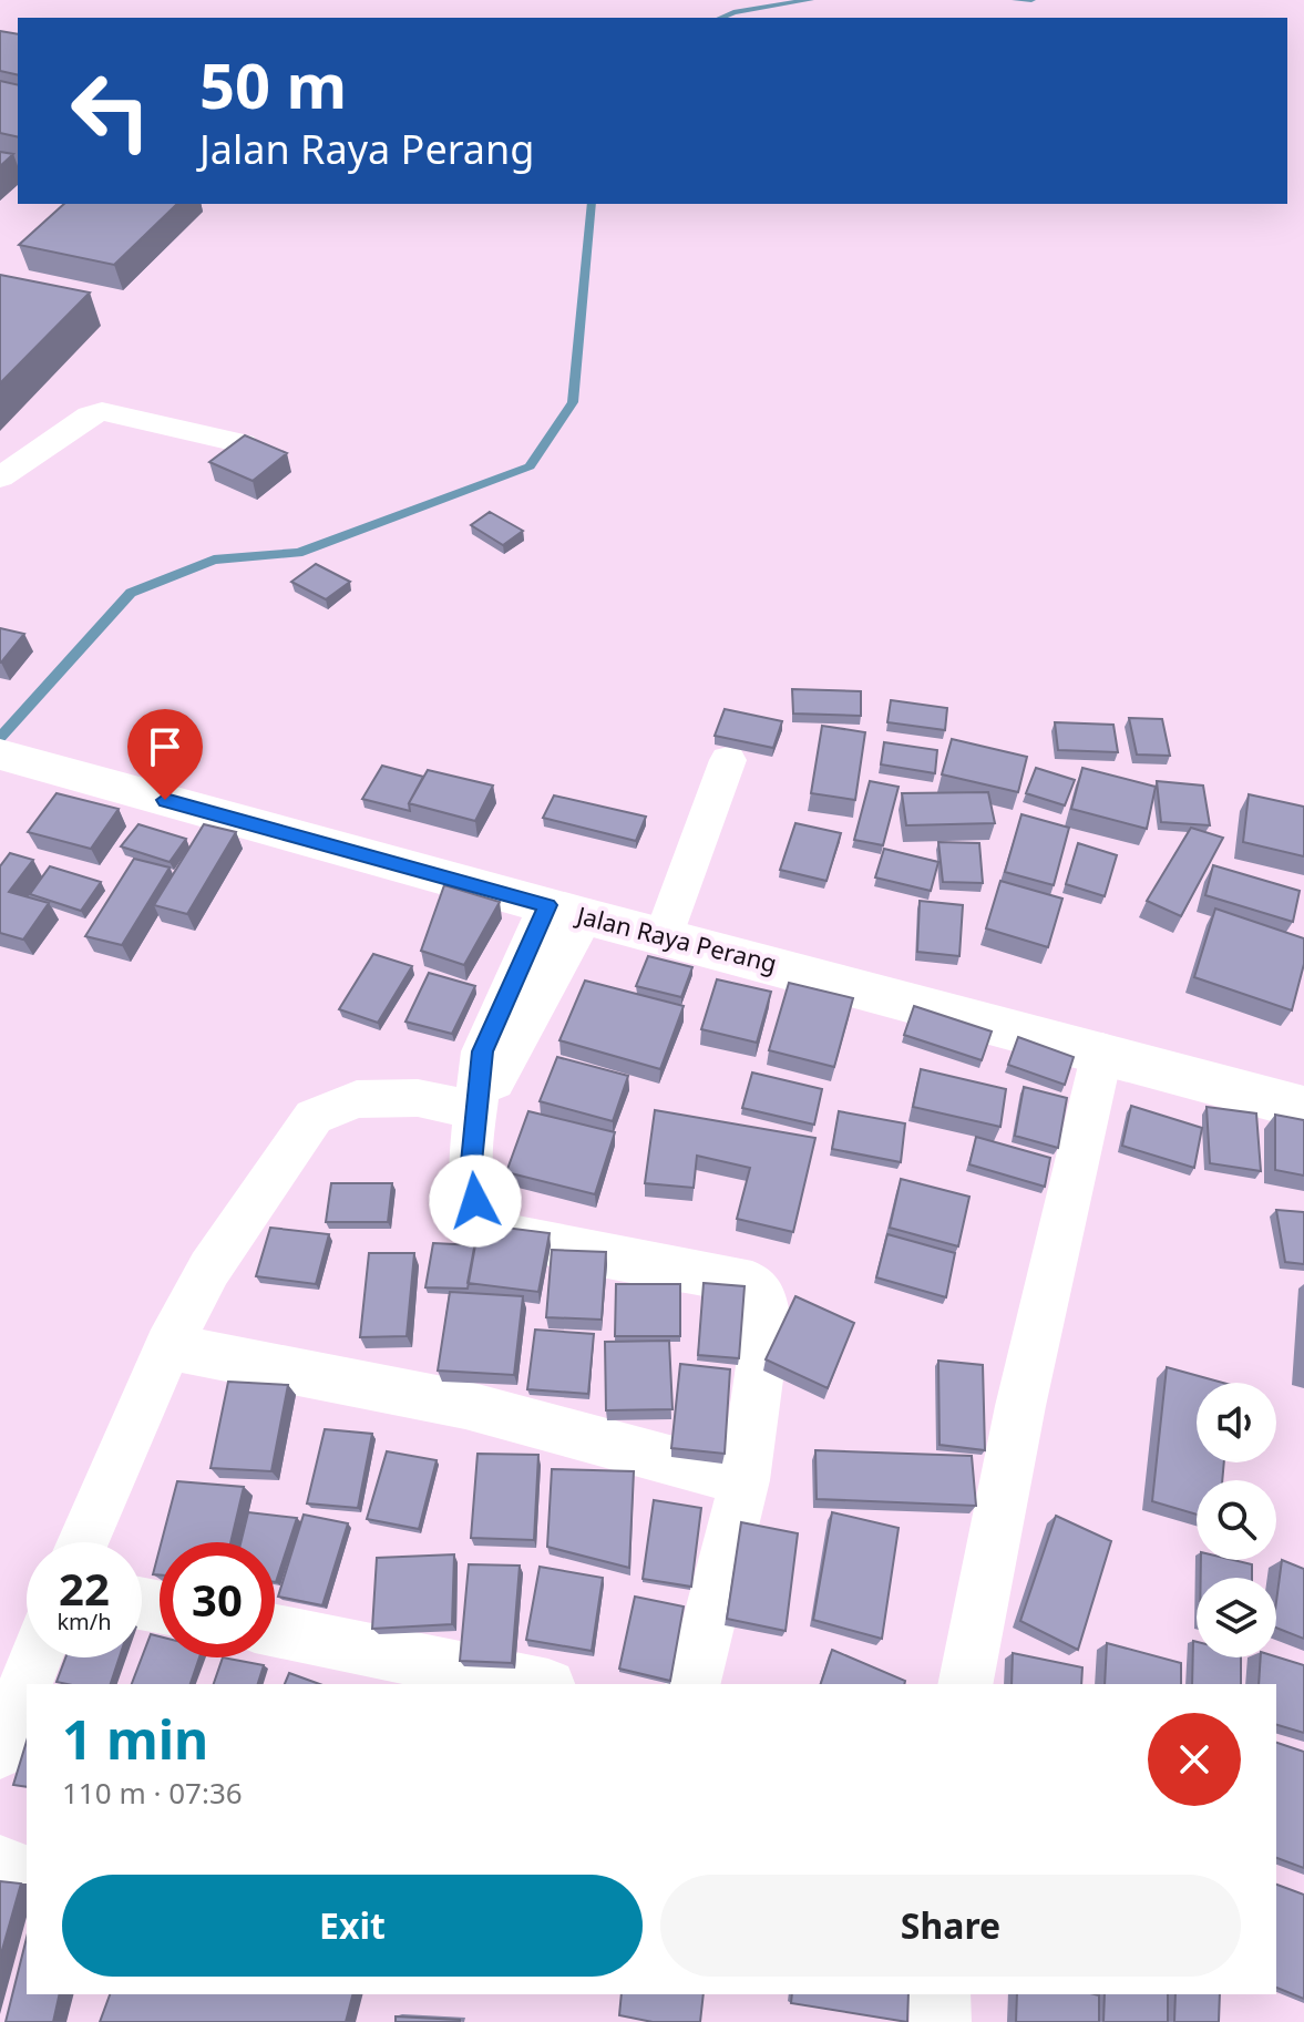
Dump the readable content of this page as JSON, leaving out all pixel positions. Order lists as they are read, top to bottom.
{
  "streets": {
    "main road": ["Jalan Raya Perang"]
  },
  "page": {
    "turn": ["50 m", "Jalan Raya Perang"],
    "speed": "22 km/h",
    "limit": "30",
    "heading": ["1 min", "110 m · 07:36"],
    "buttons": ["Exit", "Share"]
  }
}
